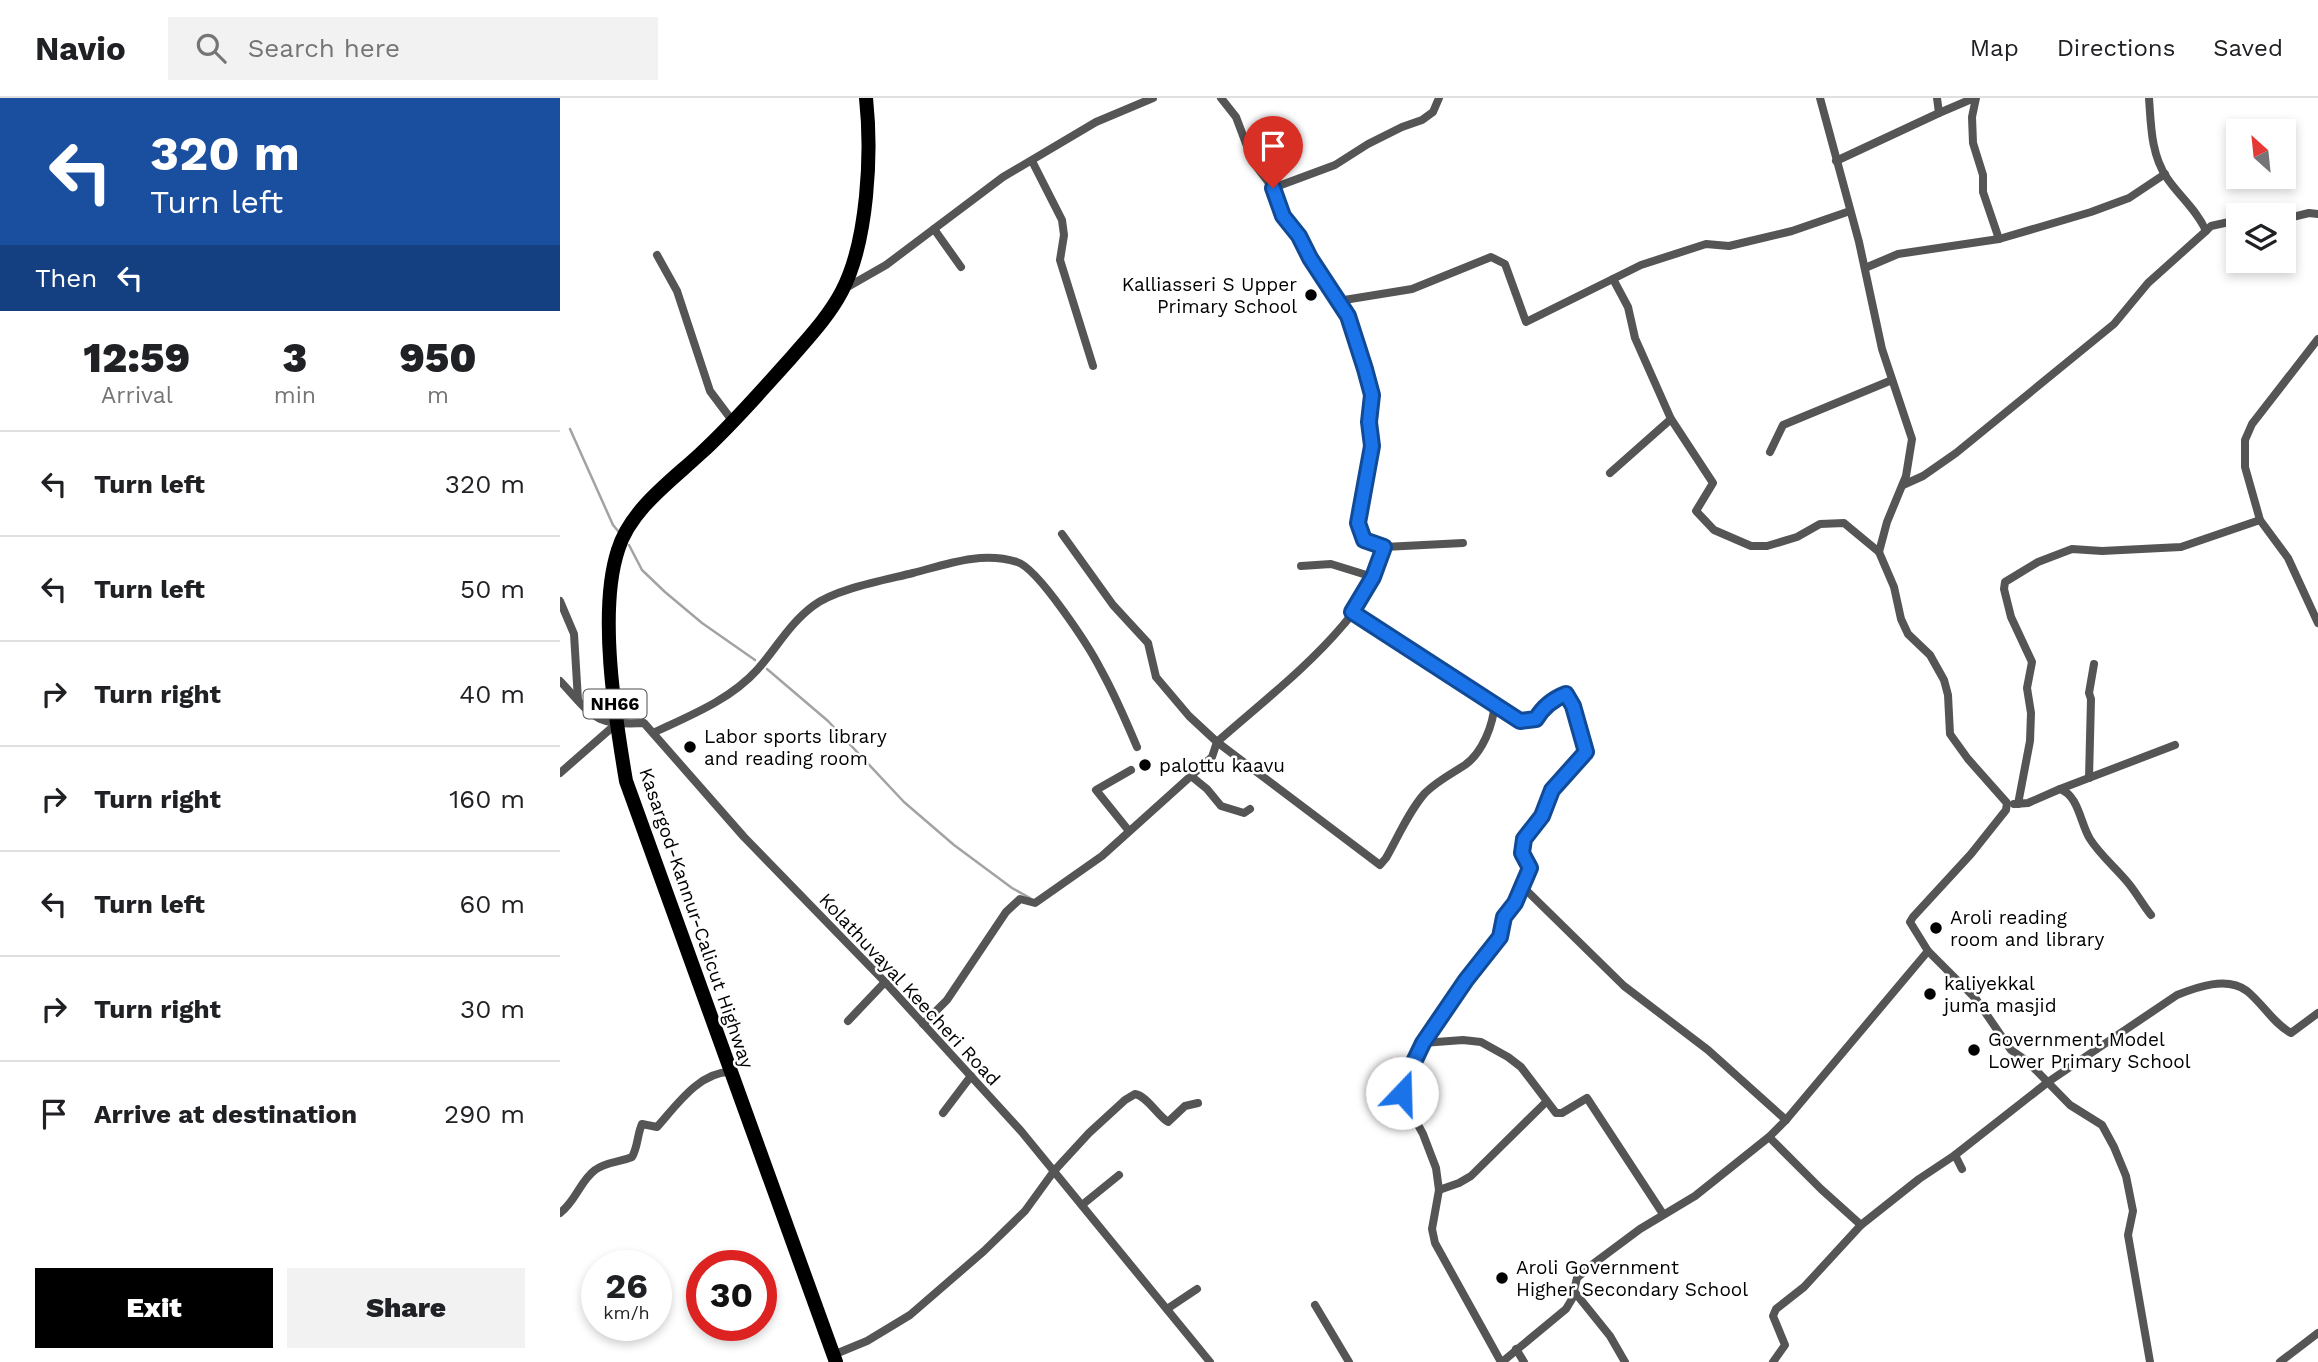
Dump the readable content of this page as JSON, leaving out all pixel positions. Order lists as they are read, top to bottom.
{
  "streets": {
    "highway": ["NH66", "Kasargod-Kannur-Calicut Highway"],
    "street": ["Kolathuvayal Keecheri Road"]
  },
  "places": [
    "Kalliasseri S Upper Primary School",
    "Labor sports library and reading room",
    "palottu kaavu",
    "Aroli reading room and library",
    "kaliyekkal juma masjid",
    "Government Model Lower Primary School",
    "Aroli Government Higher Secondary School"
  ],
  "north": "top left",
  "page": {
    "header": "Navio",
    "search": "Search here",
    "nav": ["Map", "Directions", "Saved"],
    "turn": ["320 m", "Turn left"],
    "then": "Then",
    "eta": [
      "12:59",
      "Arrival",
      "3",
      "min",
      "950",
      "m"
    ],
    "list": [
      {
        "name": "Turn left",
        "value": "320 m"
      },
      {
        "name": "Turn left",
        "value": "50 m"
      },
      {
        "name": "Turn right",
        "value": "40 m"
      },
      {
        "name": "Turn right",
        "value": "160 m"
      },
      {
        "name": "Turn left",
        "value": "60 m"
      },
      {
        "name": "Turn right",
        "value": "30 m"
      },
      {
        "name": "Arrive at destination",
        "value": "290 m"
      }
    ],
    "speed": "26 km/h",
    "limit": "30",
    "buttons": ["Exit", "Share"]
  }
}
